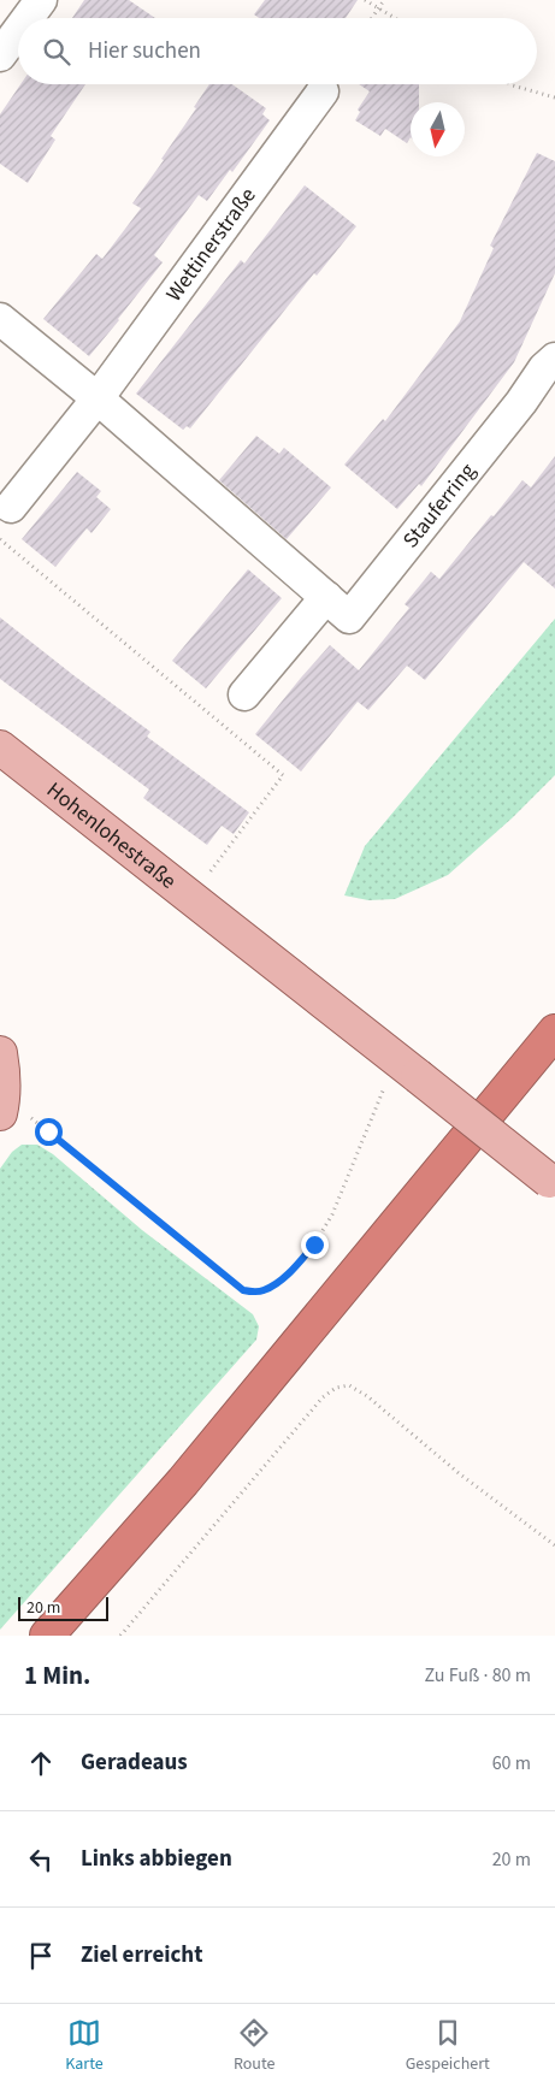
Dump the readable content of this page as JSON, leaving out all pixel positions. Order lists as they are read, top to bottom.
{
  "streets": {
    "main road": ["Hohenlohestraße"],
    "street": ["Wettinerstraße", "Stauferring"]
  },
  "crossings": [
    ["Wettinerstraße", "Stauferring"]
  ],
  "scale_bar": "20 m",
  "north": "bottom",
  "page": {
    "search": "Hier suchen",
    "scale": "20 m",
    "heading": ["1 Min.", "Zu Fuß · 80 m"],
    "list": [
      ["Geradeaus", "60 m"],
      ["Links abbiegen", "20 m"],
      "Ziel erreicht"
    ],
    "nav": ["Karte", "Route", "Gespeichert"]
  }
}
